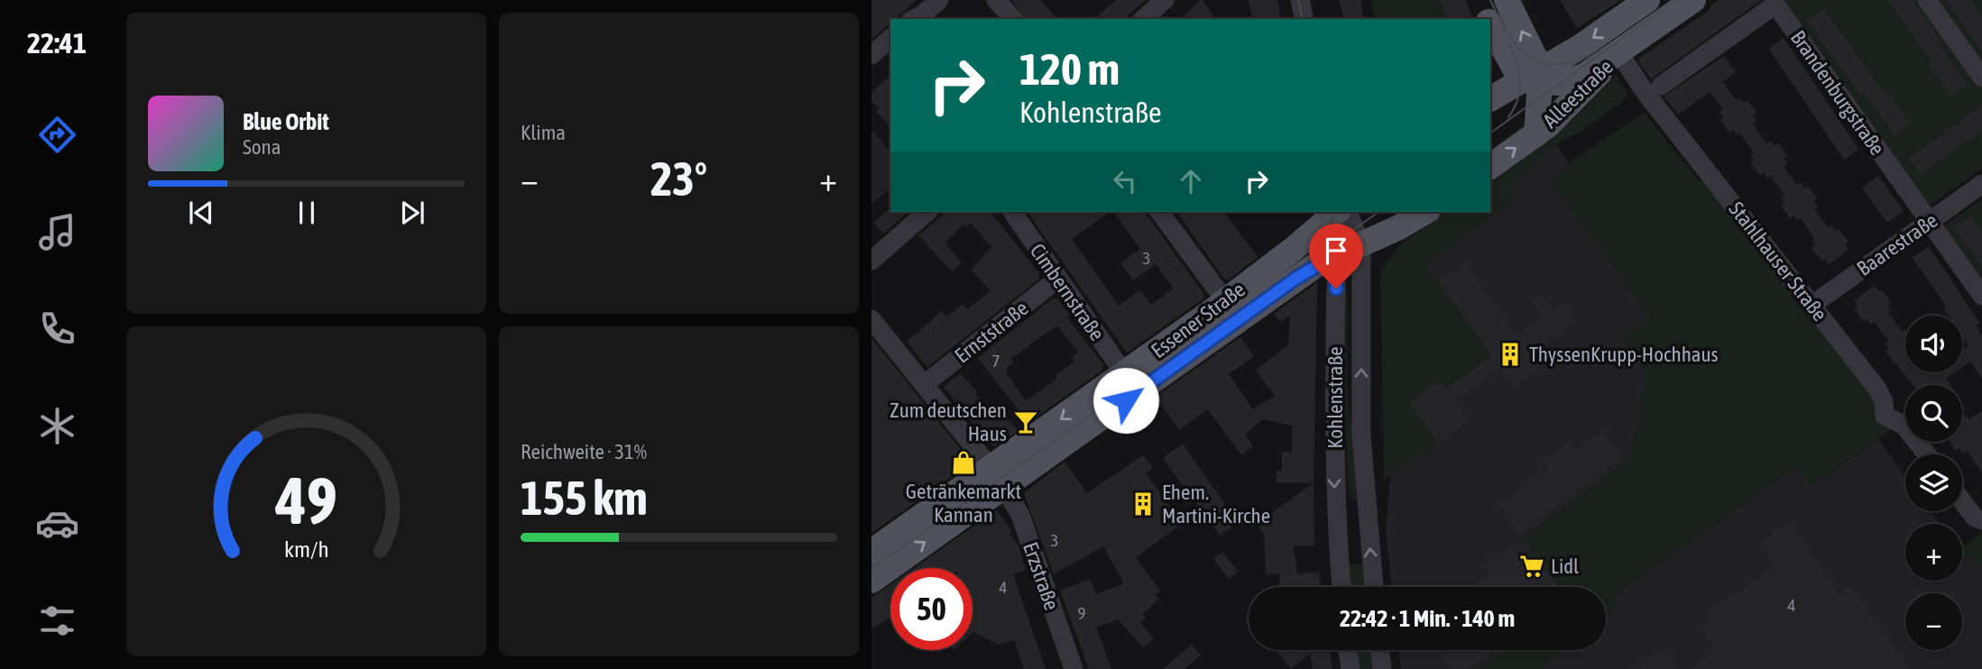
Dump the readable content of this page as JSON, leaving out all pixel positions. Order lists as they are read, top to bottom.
{
  "streets": {
    "main road": ["Alleestraße", "Essener Straße"],
    "street": [
      "Brandenburgstraße",
      "Baarestraße",
      "Stahlhauser Straße",
      "Cimbernstraße",
      "Ernststraße",
      "Kohlenstraße",
      "Erzstraße"
    ]
  },
  "crossings": [
    ["Brandenburgstraße", "Baarestraße"],
    ["Alleestraße", "Stahlhauser Straße"],
    ["Baarestraße", "Stahlhauser Straße"],
    ["Cimbernstraße", "Essener Straße"],
    ["Cimbernstraße", "Ernststraße"],
    ["Essener Straße", "Kohlenstraße"],
    ["Essener Straße", "Erzstraße"],
    ["Ernststraße", "Erzstraße"]
  ],
  "places": {
    "building": ["ThyssenKrupp-Hochhaus", "Ehem. Martini-Kirche"],
    "bar": ["Zum deutschen Haus"],
    "shop": ["Getränkemarkt Kannan"],
    "supermarket": ["Lidl"]
  },
  "house_numbers": [
    "3",
    "7",
    "3",
    "4",
    "4",
    "9"
  ],
  "page": {
    "tabs": "22:41",
    "tile": [
      "Klima",
      ["Reichweite · 31%", "155 km"]
    ],
    "turn": ["120 m", "Kohlenstraße"],
    "song": ["Blue Orbit", "Sona"],
    "heat": ["−", "23°", "+"],
    "map_buttons": ["+", "−"],
    "limit": "50",
    "trip": "22:42 · 1 Min. · 140 m",
    "gauge": ["49", "km/h"]
  }
}
